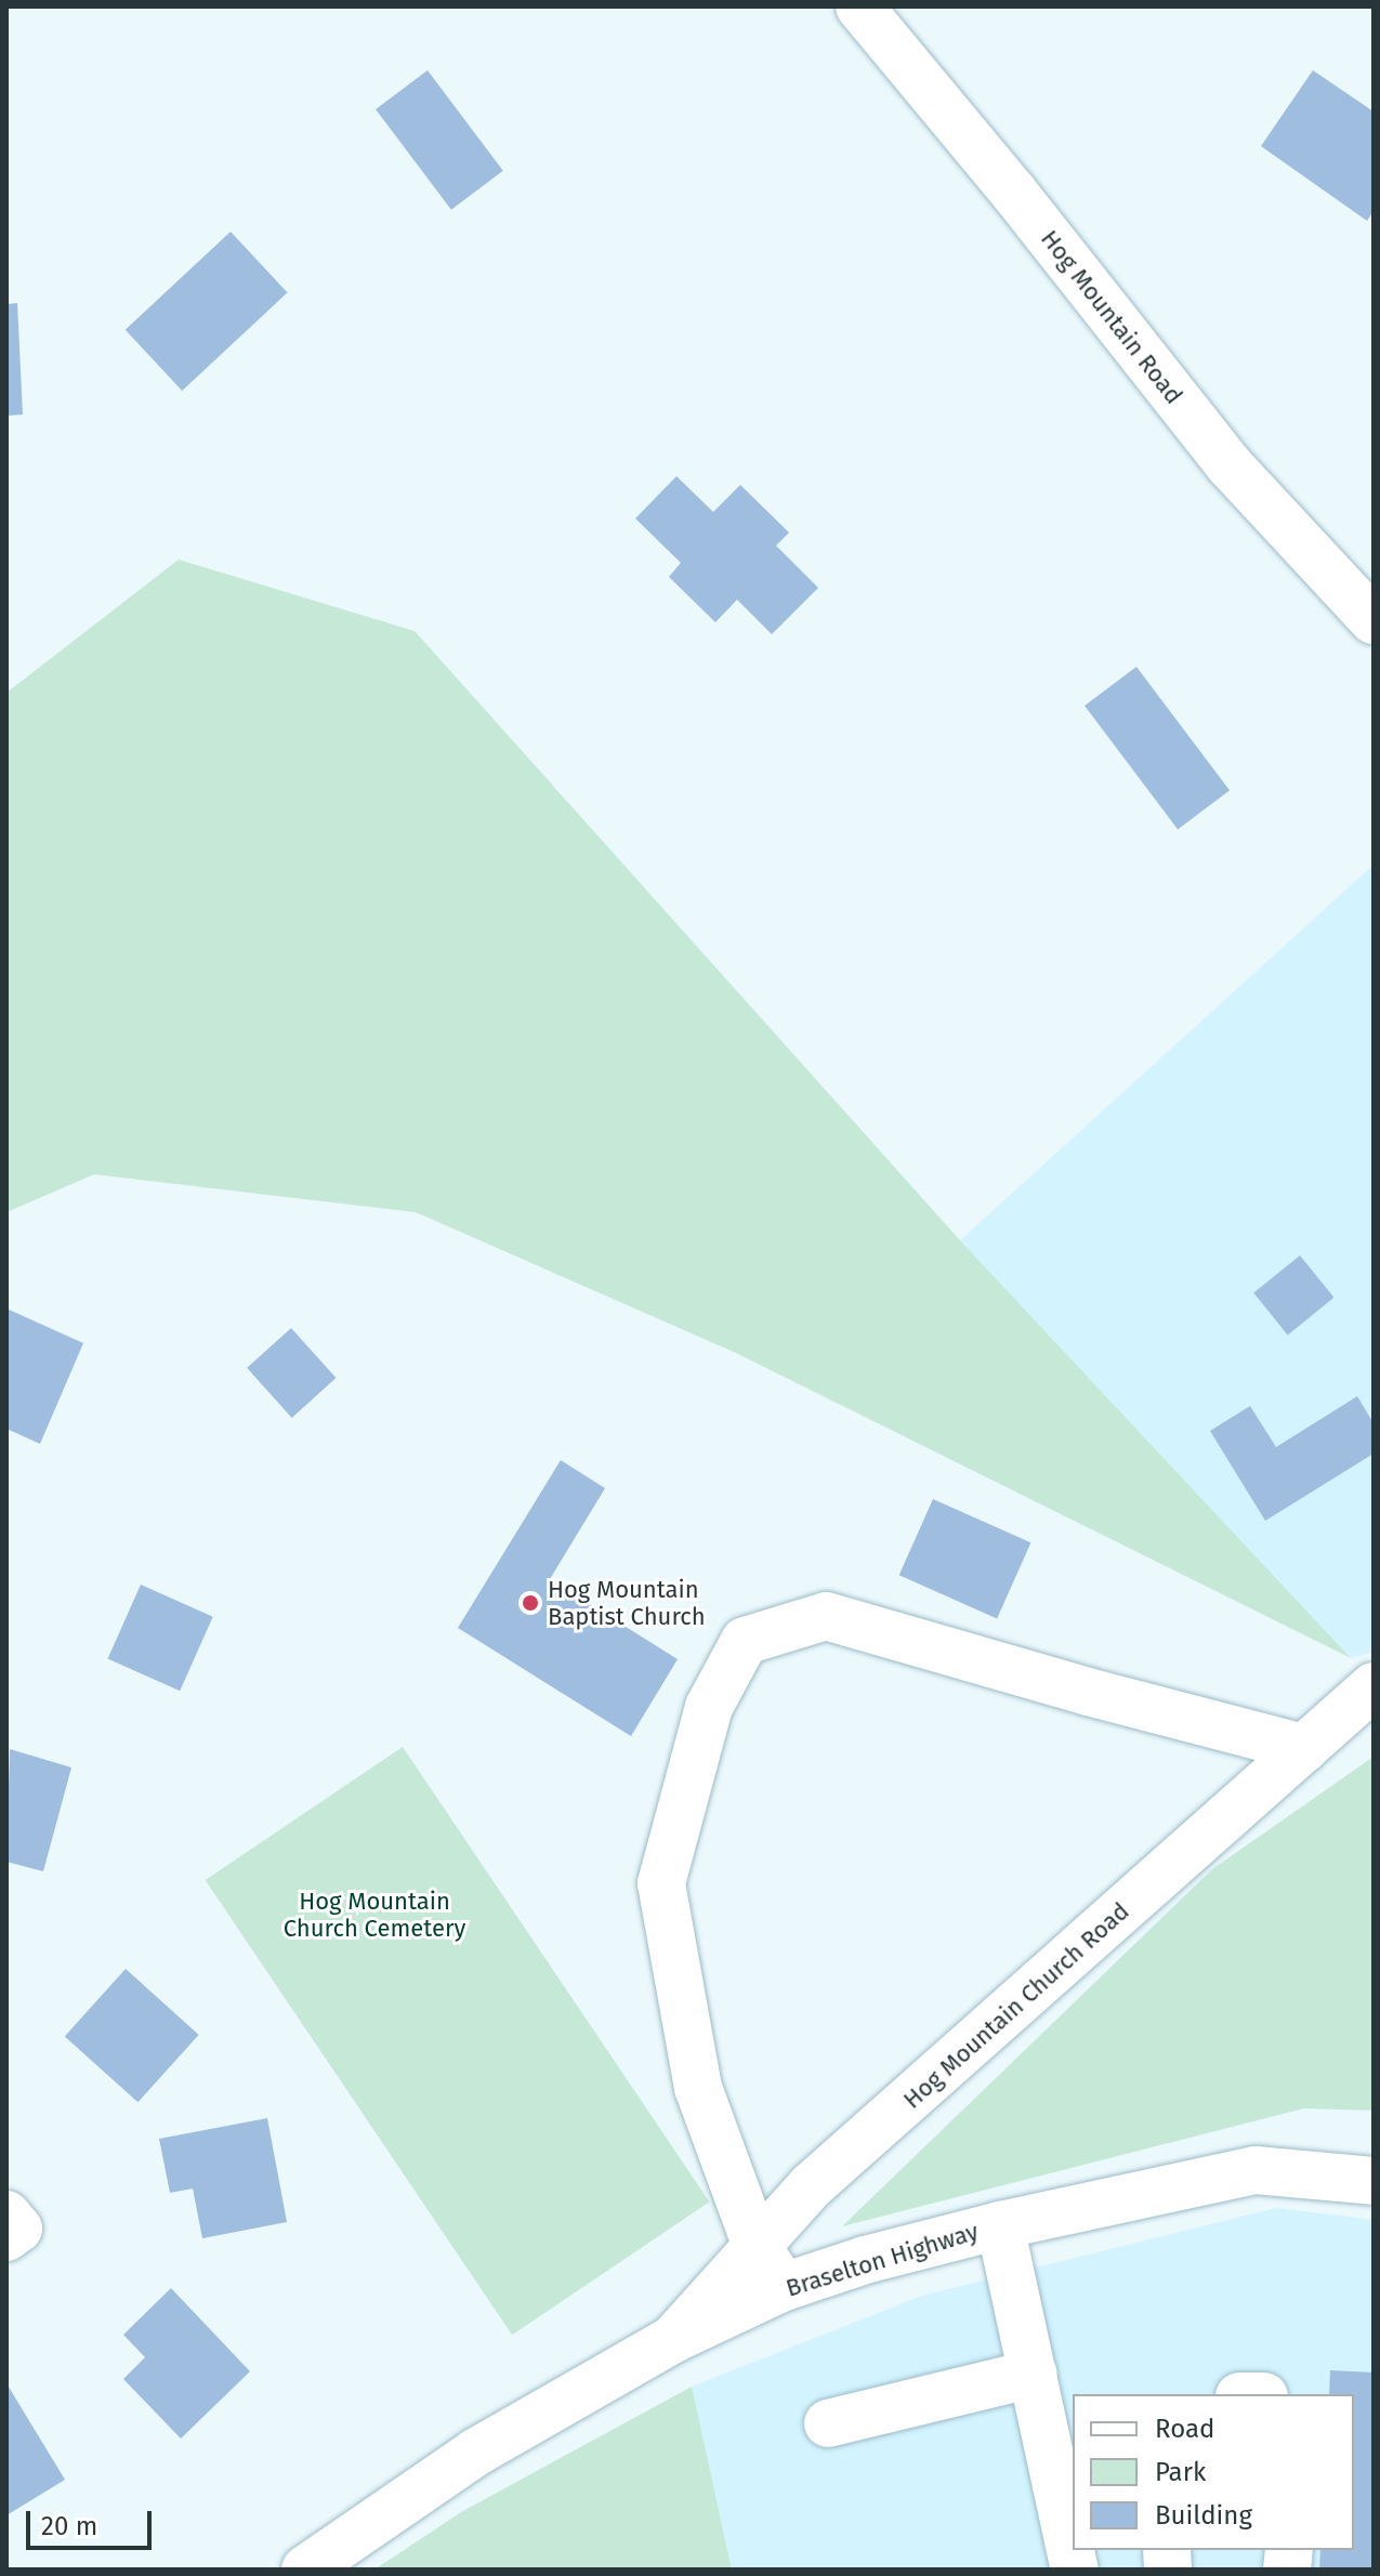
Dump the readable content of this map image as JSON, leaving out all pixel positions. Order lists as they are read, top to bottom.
{
  "streets": {
    "street": ["Hog Mountain Road", "Hog Mountain Church Road", "Braselton Highway"]
  },
  "crossings": [
    ["Hog Mountain Church Road", "Braselton Highway"]
  ],
  "parks": ["Hog Mountain Church Cemetery"],
  "places": ["Hog Mountain Baptist Church"],
  "legend": ["Road", "Park", "Building"],
  "scale_bar": "20 m"
}
